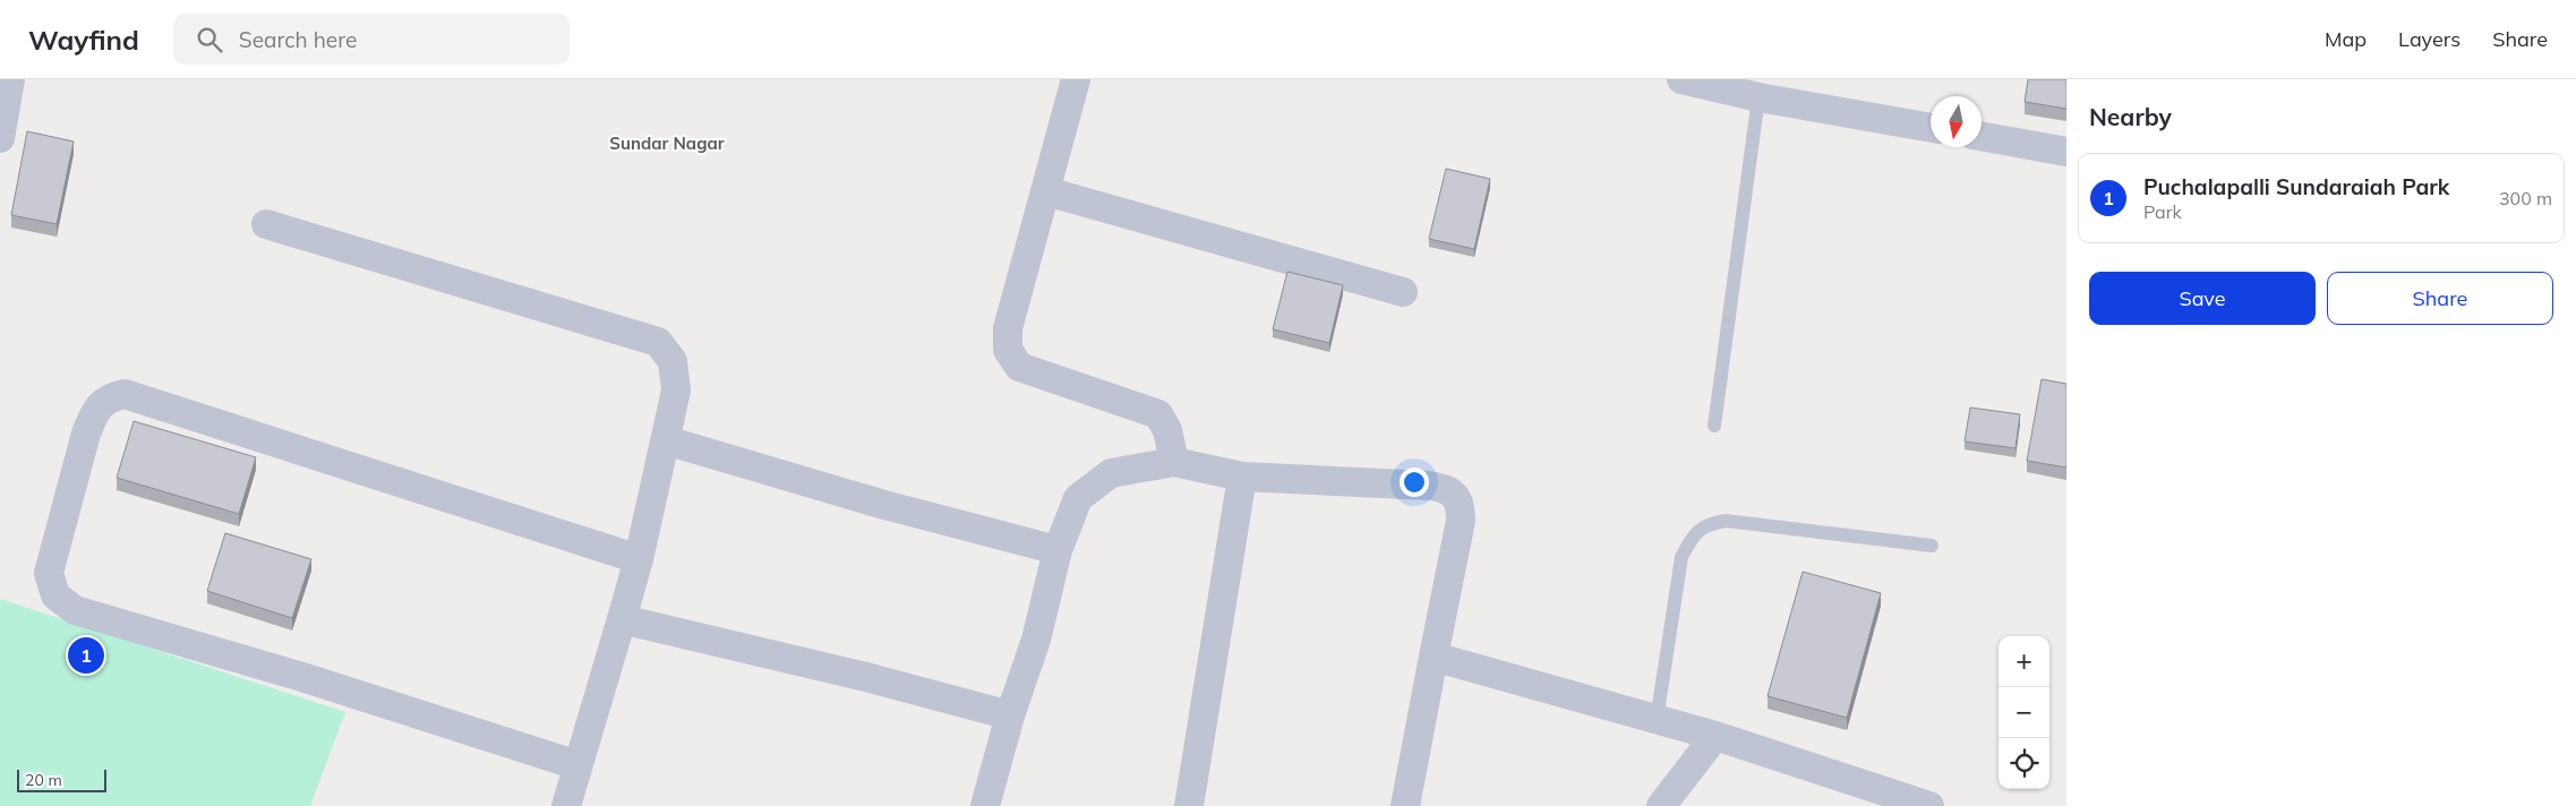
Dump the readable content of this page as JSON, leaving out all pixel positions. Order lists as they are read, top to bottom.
{
  "districts": ["Sundar Nagar"],
  "scale_bar": "20 m",
  "north": "bottom",
  "page": {
    "header": "Wayfind",
    "search": "Search here",
    "nav": ["Map", "Layers", "Share"],
    "heading": "Nearby",
    "list": [
      {
        "mark": "1",
        "name": "Puchalapalli Sundaraiah Park",
        "note": "Park",
        "value": "300 m"
      }
    ],
    "buttons": ["Save", "Share"],
    "pins": "1",
    "map_buttons": ["+", "−"],
    "scale": "20 m"
  }
}
